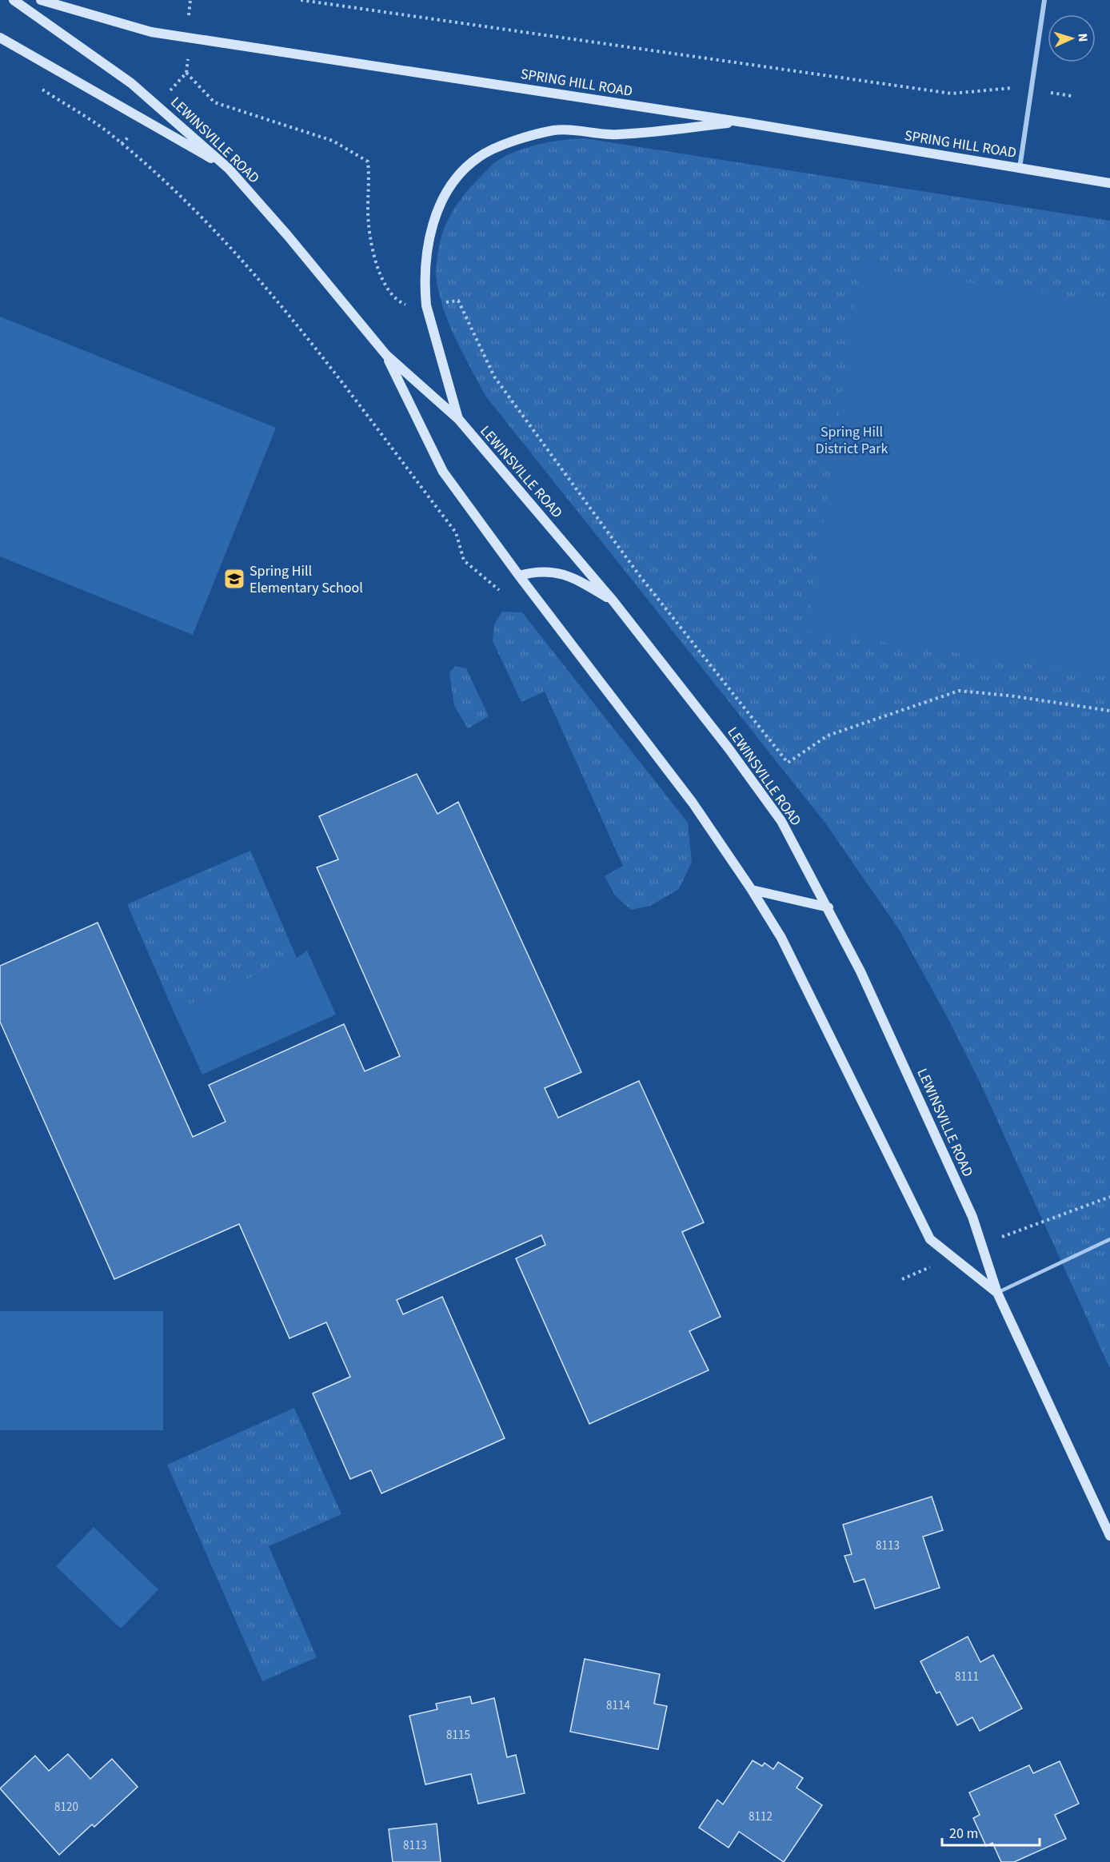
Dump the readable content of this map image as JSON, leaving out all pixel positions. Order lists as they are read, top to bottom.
{
  "streets": {
    "main road": ["SPRING HILL ROAD", "LEWINSVILLE ROAD"]
  },
  "parks": ["Spring Hill District Park"],
  "places": {
    "school or university": ["Spring Hill Elementary School"]
  },
  "house_numbers": [
    "8113",
    "8111",
    "8114",
    "8115",
    "8120",
    "8112",
    "8113"
  ],
  "scale_bar": "20 m",
  "north": "right"
}
